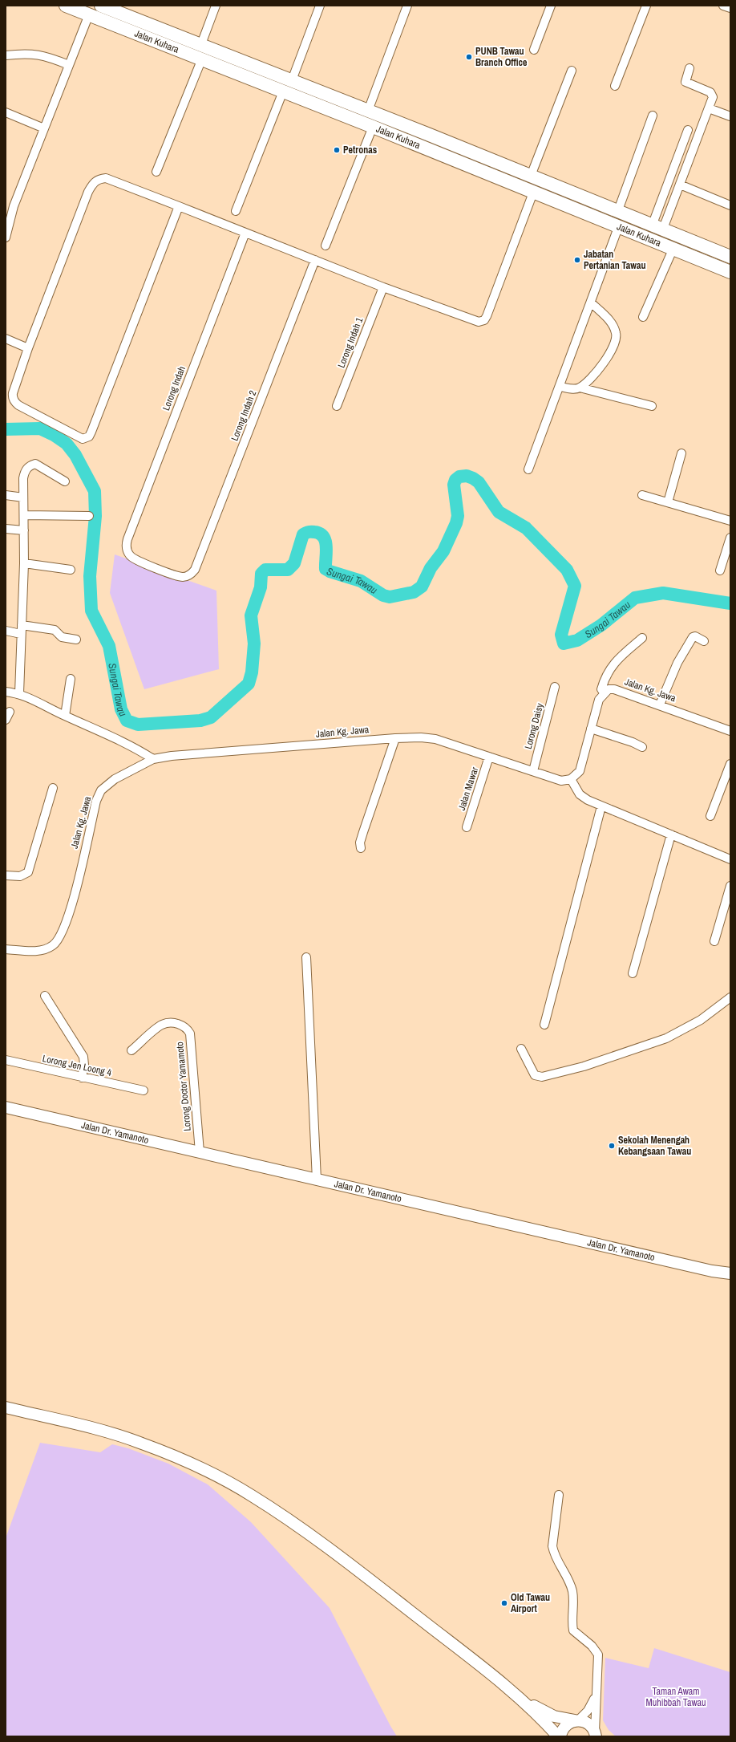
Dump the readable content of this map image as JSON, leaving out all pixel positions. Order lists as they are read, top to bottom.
{
  "streets": {
    "main road": ["Jalan Kuhara", "Jalan Dr. Yamanoto"],
    "street": [
      "Lorong Indah 1",
      "Lorong Indah",
      "Lorong Indah 2",
      "Jalan Kg. Jawa",
      "Lorong Daisy",
      "Jalan Mawar",
      "Lorong Jen Loong 4",
      "Lorong Doctor Yamamoto"
    ]
  },
  "crossings": [
    ["Lorong Indah", "Lorong Indah 2"],
    ["Jalan Kg. Jawa", "Lorong Daisy"],
    ["Jalan Kg. Jawa", "Jalan Mawar"],
    ["Lorong Doctor Yamamoto", "Jalan Dr. Yamanoto"]
  ],
  "water": ["Sungai Tawau"],
  "parks": ["Taman Awam Muhibbah Tawau"],
  "places": [
    "PUNB Tawau Branch Office",
    "Petronas",
    "Jabatan Pertanian Tawau",
    "Sekolah Menengah Kebangsaan Tawau",
    "Old Tawau Airport"
  ]
}
